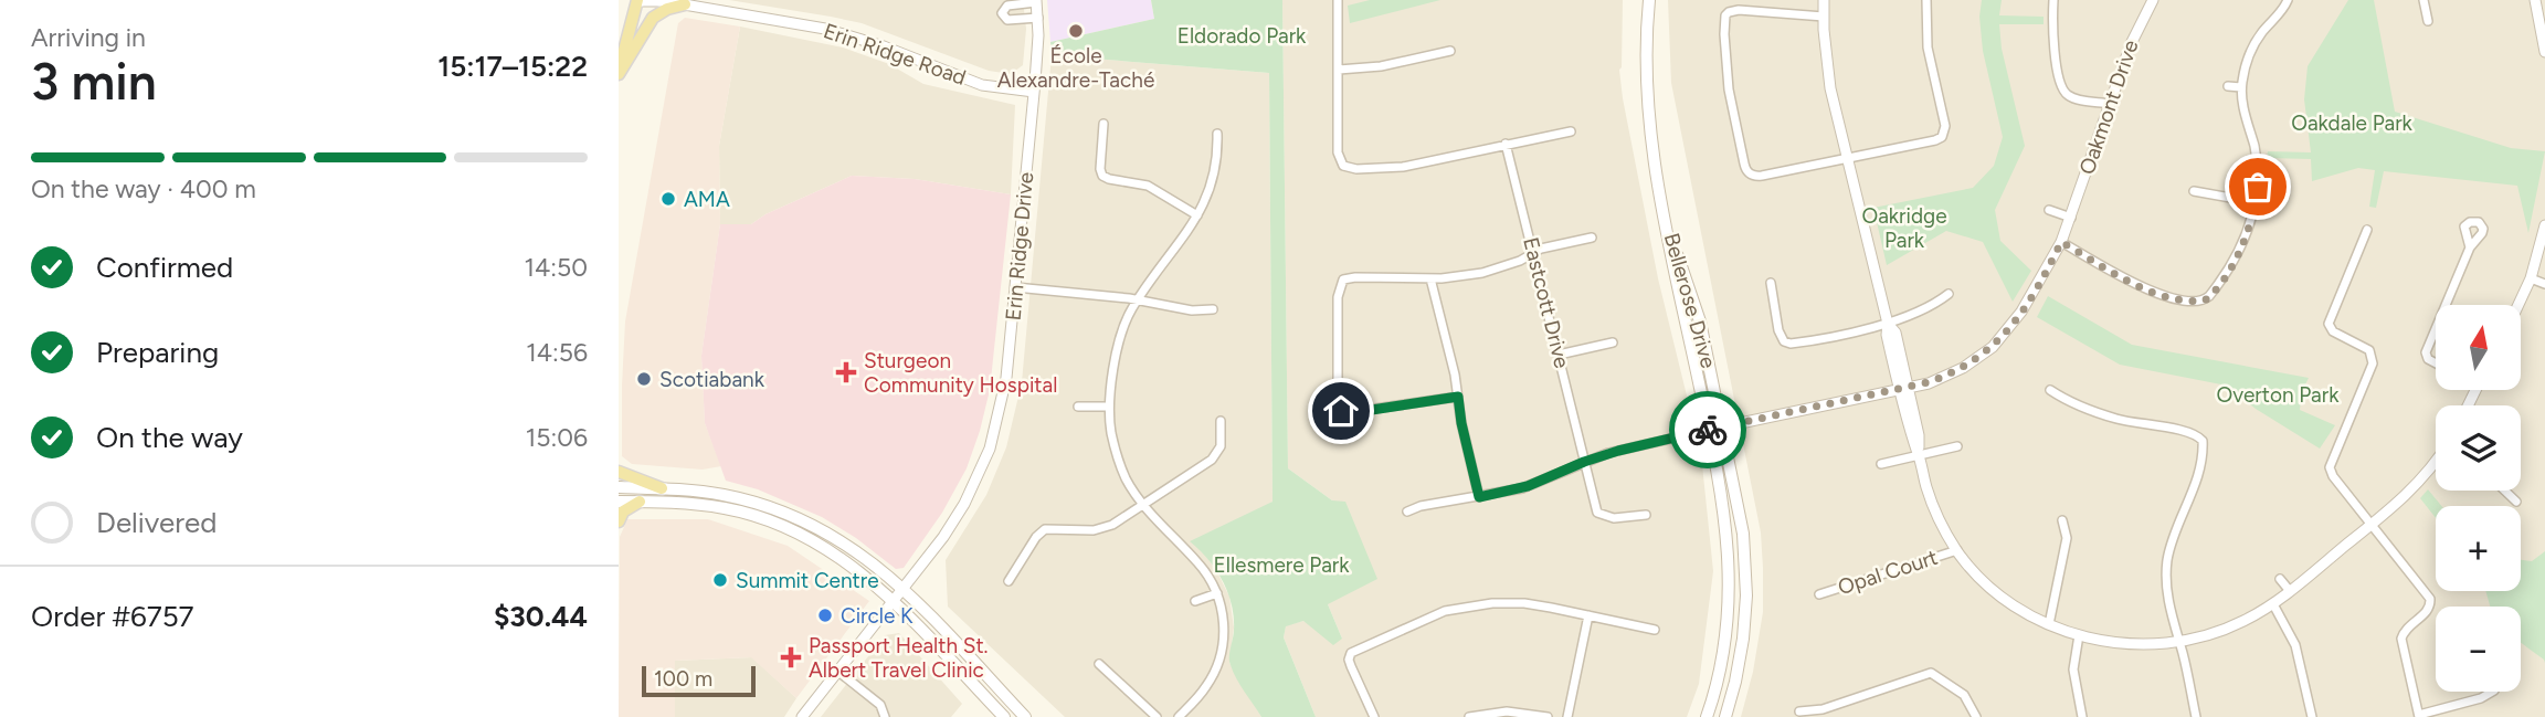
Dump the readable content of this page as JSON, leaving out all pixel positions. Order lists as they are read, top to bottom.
{
  "streets": {
    "main road": ["Bellerose Drive"],
    "street": [
      "Erin Ridge Road",
      "Oakmont Drive",
      "Erin Ridge Drive",
      "Eastcott Drive",
      "Opal Court"
    ]
  },
  "crossings": [
    ["Erin Ridge Road", "Erin Ridge Drive"],
    ["Oakmont Drive", "Bellerose Drive"]
  ],
  "parks": [
    "Eldorado Park",
    "Oakdale Park",
    "Oakridge Park",
    "Overton Park",
    "Ellesmere Park"
  ],
  "places": {
    "other": [
      "École Alexandre-Taché",
      "AMA",
      "Scotiabank",
      "Summit Centre",
      "Circle K"
    ],
    "health": ["Sturgeon Community Hospital", "Passport Health St. Albert Travel Clinic"]
  },
  "scale_bar": "100 m",
  "north": "top",
  "page": {
    "heading": ["3 min", "Arriving in", "15:17–15:22"],
    "panel": ["Order #6757", "$30.44"],
    "bar": "On the way · 400 m",
    "list": [
      ["Confirmed", "14:50"],
      ["Preparing", "14:56"],
      ["On the way", "15:06"],
      "Delivered"
    ],
    "map_buttons": ["+", "−"],
    "scale": "100 m"
  }
}
